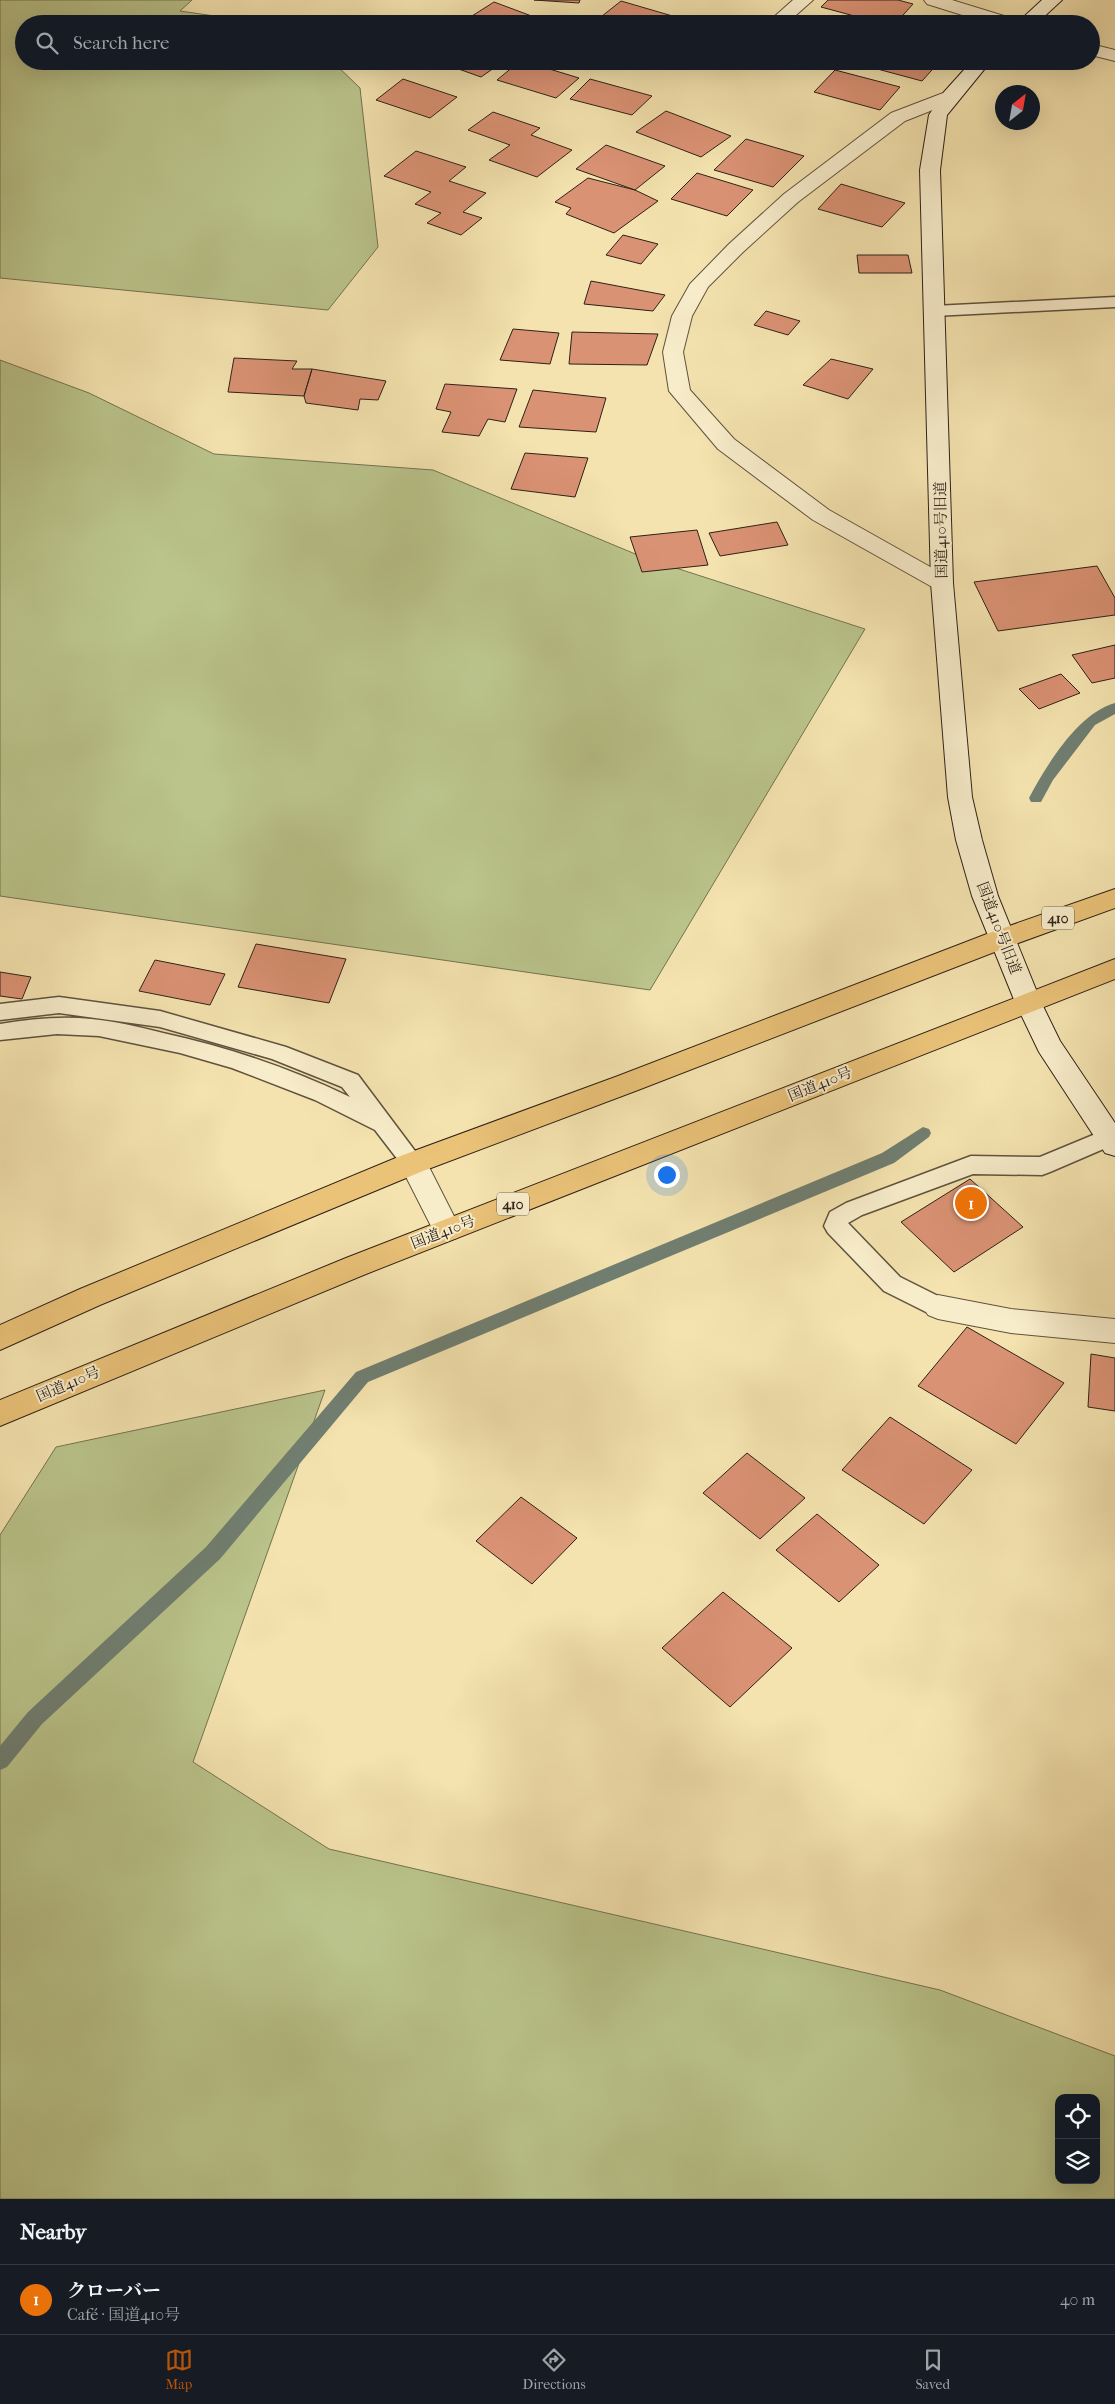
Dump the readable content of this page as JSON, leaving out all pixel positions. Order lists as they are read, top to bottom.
{
  "streets": {
    "highway": ["410", "国道410号"],
    "street": ["国道410号旧道"]
  },
  "crossings": [
    ["国道410号旧道", "410"],
    ["国道410号旧道", "国道410号"],
    ["410", "国道410号"]
  ],
  "north": "top right",
  "page": {
    "search": "Search here",
    "pins": "1",
    "heading": "Nearby",
    "list": [
      {
        "mark": "1",
        "name": "クローバー",
        "note": "Café · 国道410号",
        "value": "40 m"
      }
    ],
    "nav": ["Map", "Directions", "Saved"]
  }
}
